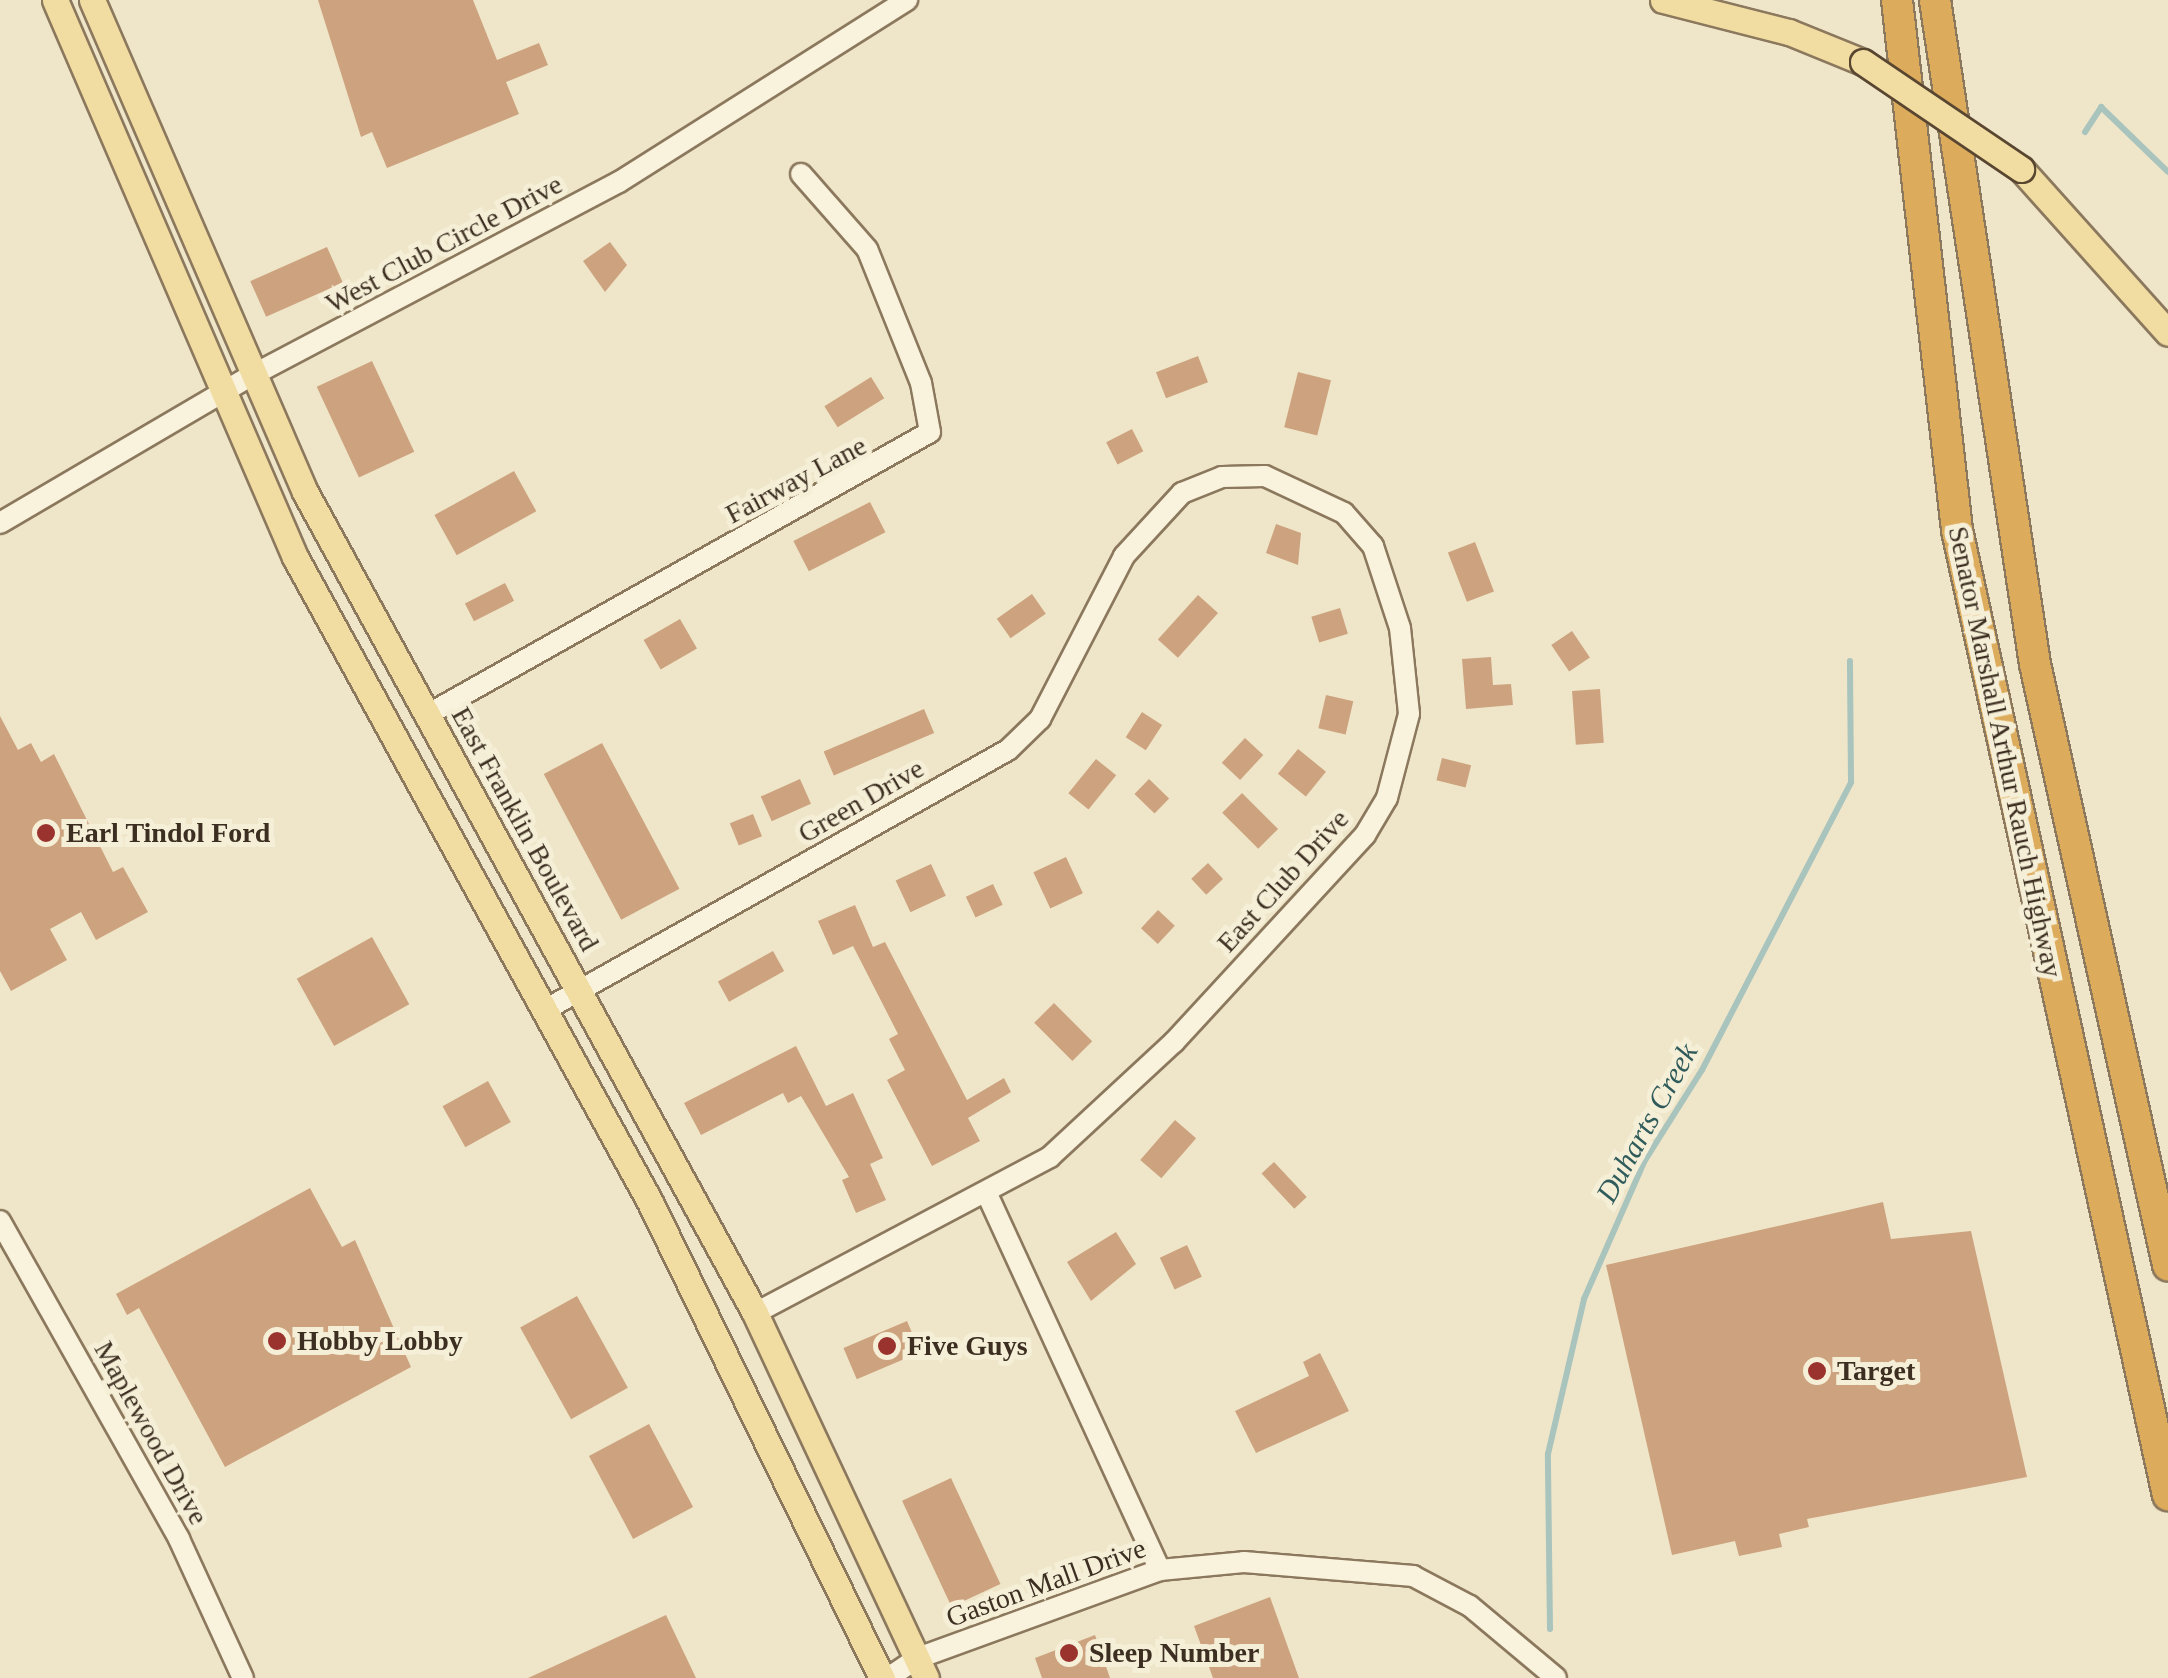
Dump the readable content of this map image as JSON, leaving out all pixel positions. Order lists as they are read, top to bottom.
{
  "streets": {
    "highway": ["Senator Marshall Arthur Rauch Highway"],
    "main road": ["East Franklin Boulevard"],
    "street": [
      "West Club Circle Drive",
      "Fairway Lane",
      "Green Drive",
      "East Club Drive",
      "Maplewood Drive",
      "Gaston Mall Drive"
    ]
  },
  "crossings": [
    ["West Club Circle Drive", "East Franklin Boulevard"],
    ["Fairway Lane", "East Franklin Boulevard"],
    ["Green Drive", "East Franklin Boulevard"],
    ["Green Drive", "East Club Drive"],
    ["East Franklin Boulevard", "East Club Drive"],
    ["East Franklin Boulevard", "Gaston Mall Drive"]
  ],
  "water": ["Duharts Creek"],
  "places": [
    "Earl Tindol Ford",
    "Hobby Lobby",
    "Five Guys",
    "Target",
    "Sleep Number"
  ]
}
